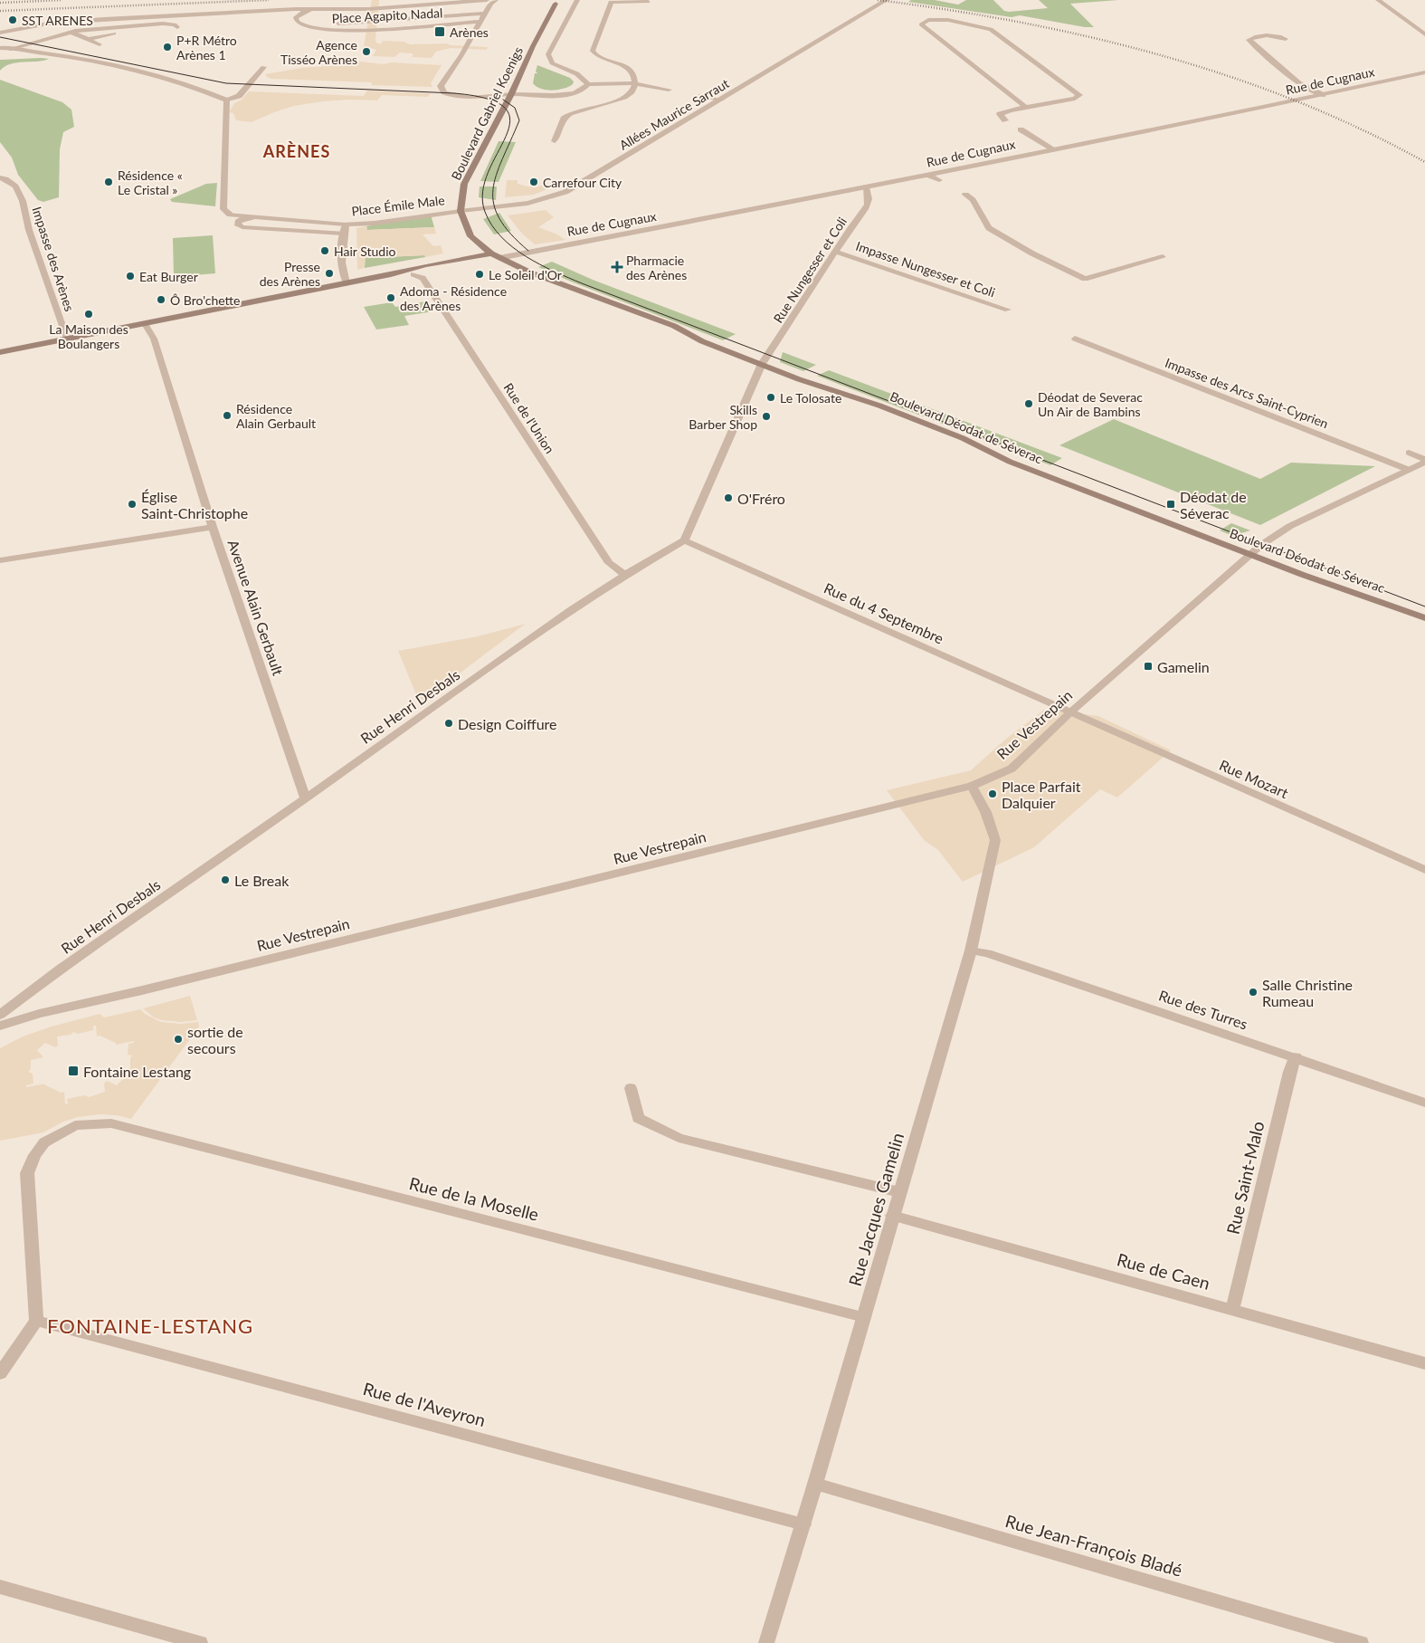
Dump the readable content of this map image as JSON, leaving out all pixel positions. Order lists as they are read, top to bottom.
{
  "streets": {
    "main road": ["Boulevard Gabriel Koenigs", "Boulevard Déodat de Séverac"],
    "street": [
      "Place Agapito Nadal",
      "Rue de Cugnaux",
      "Allées Maurice Sarraut",
      "Place Émile Male",
      "Impasse des Arènes",
      "Impasse Nungesser et Coli",
      "Rue Nungesser et Coli",
      "Impasse des Arcs Saint-Cyprien",
      "Rue de l'Union",
      "Avenue Alain Gerbault",
      "Rue du 4 Septembre",
      "Rue Henri Desbals",
      "Rue Vestrepain",
      "Rue Mozart",
      "Rue des Turres",
      "Rue Saint-Malo",
      "Rue de la Moselle",
      "Rue Jacques Gamelin",
      "Rue de Caen",
      "Rue de l'Aveyron",
      "Rue Jean-François Bladé"
    ]
  },
  "crossings": [
    ["Rue de Cugnaux", "Boulevard Gabriel Koenigs"],
    ["Rue de Cugnaux", "Rue Nungesser et Coli"],
    ["Rue de Cugnaux", "Boulevard Déodat de Séverac"],
    ["Boulevard Gabriel Koenigs", "Allées Maurice Sarraut"],
    ["Boulevard Gabriel Koenigs", "Place Émile Male"],
    ["Allées Maurice Sarraut", "Place Émile Male"],
    ["Impasse Nungesser et Coli", "Rue Nungesser et Coli"],
    ["Rue Nungesser et Coli", "Boulevard Déodat de Séverac"],
    ["Impasse des Arcs Saint-Cyprien", "Rue Vestrepain"],
    ["Rue de l'Union", "Rue Henri Desbals"],
    ["Boulevard Déodat de Séverac", "Rue Vestrepain"],
    ["Avenue Alain Gerbault", "Rue Henri Desbals"],
    ["Rue du 4 Septembre", "Rue Henri Desbals"],
    ["Rue du 4 Septembre", "Rue Vestrepain"],
    ["Rue du 4 Septembre", "Rue Mozart"],
    ["Rue Vestrepain", "Rue Mozart"],
    ["Rue Vestrepain", "Rue Jacques Gamelin"],
    ["Rue des Turres", "Rue Saint-Malo"],
    ["Rue des Turres", "Rue Jacques Gamelin"],
    ["Rue Saint-Malo", "Rue de Caen"],
    ["Rue de la Moselle", "Rue Jacques Gamelin"],
    ["Rue de la Moselle", "Rue de l'Aveyron"],
    ["Rue Jacques Gamelin", "Rue de Caen"],
    ["Rue Jacques Gamelin", "Rue de l'Aveyron"],
    ["Rue Jacques Gamelin", "Rue Jean-François Bladé"]
  ],
  "districts": ["ARÈNES", "FONTAINE-LESTANG"],
  "places": {
    "other": [
      "SST ARENES",
      "P+R Métro Arènes 1",
      "Agence Tisséo Arènes",
      "Résidence « Le Cristal »",
      "Carrefour City",
      "Hair Studio",
      "Presse des Arènes",
      "Le Soleil d'Or",
      "Eat Burger",
      "Adoma - Résidence des Arènes",
      "Ô Bro'chette",
      "La Maison des Boulangers",
      "Le Tolosate",
      "Déodat de Severac Un Air de Bambins",
      "Résidence Alain Gerbault",
      "Skills Barber Shop",
      "O'Fréro",
      "Église Saint-Christophe",
      "Design Coiffure",
      "Place Parfait Dalquier",
      "Le Break",
      "Salle Christine Rumeau",
      "sortie de secours"
    ],
    "transit": [
      "Arènes",
      "Déodat de Séverac",
      "Gamelin",
      "Fontaine Lestang"
    ],
    "health": ["Pharmacie des Arènes"]
  }
}
